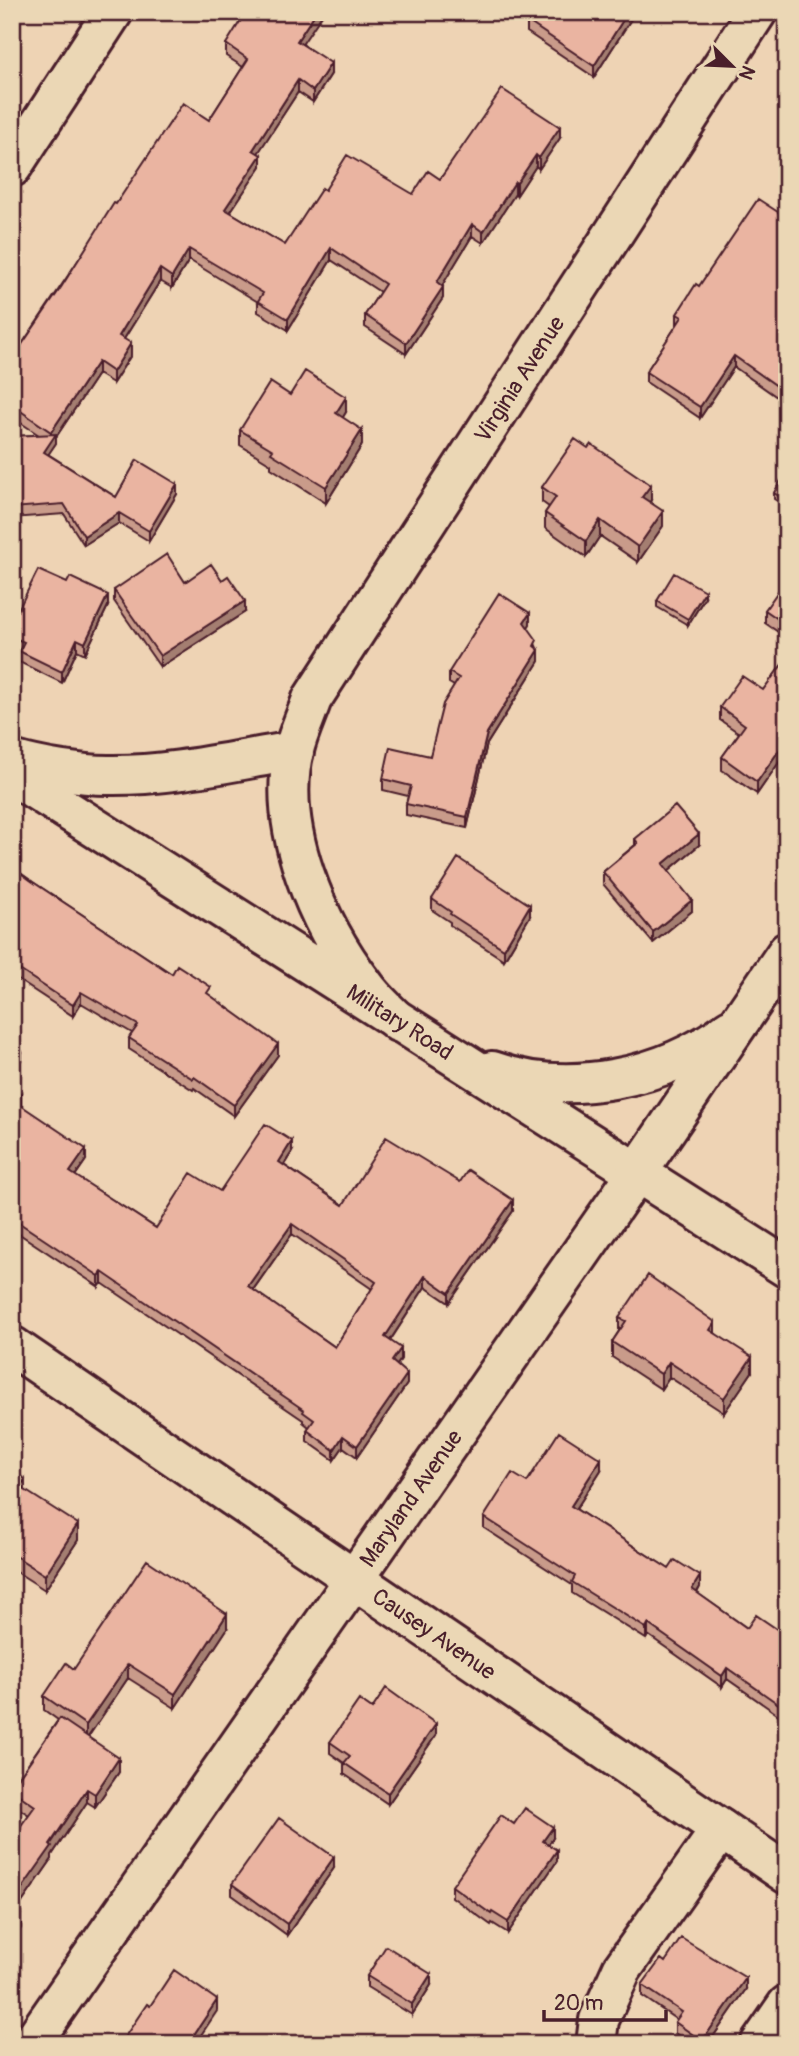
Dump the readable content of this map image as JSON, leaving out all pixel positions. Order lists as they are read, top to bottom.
{
  "streets": {
    "street": [
      "Virginia Avenue",
      "Military Road",
      "Maryland Avenue",
      "Causey Avenue"
    ]
  },
  "crossings": [
    ["Virginia Avenue", "Military Road"],
    ["Military Road", "Maryland Avenue"],
    ["Maryland Avenue", "Causey Avenue"]
  ],
  "scale_bar": "20 m",
  "north": "bottom right"
}
